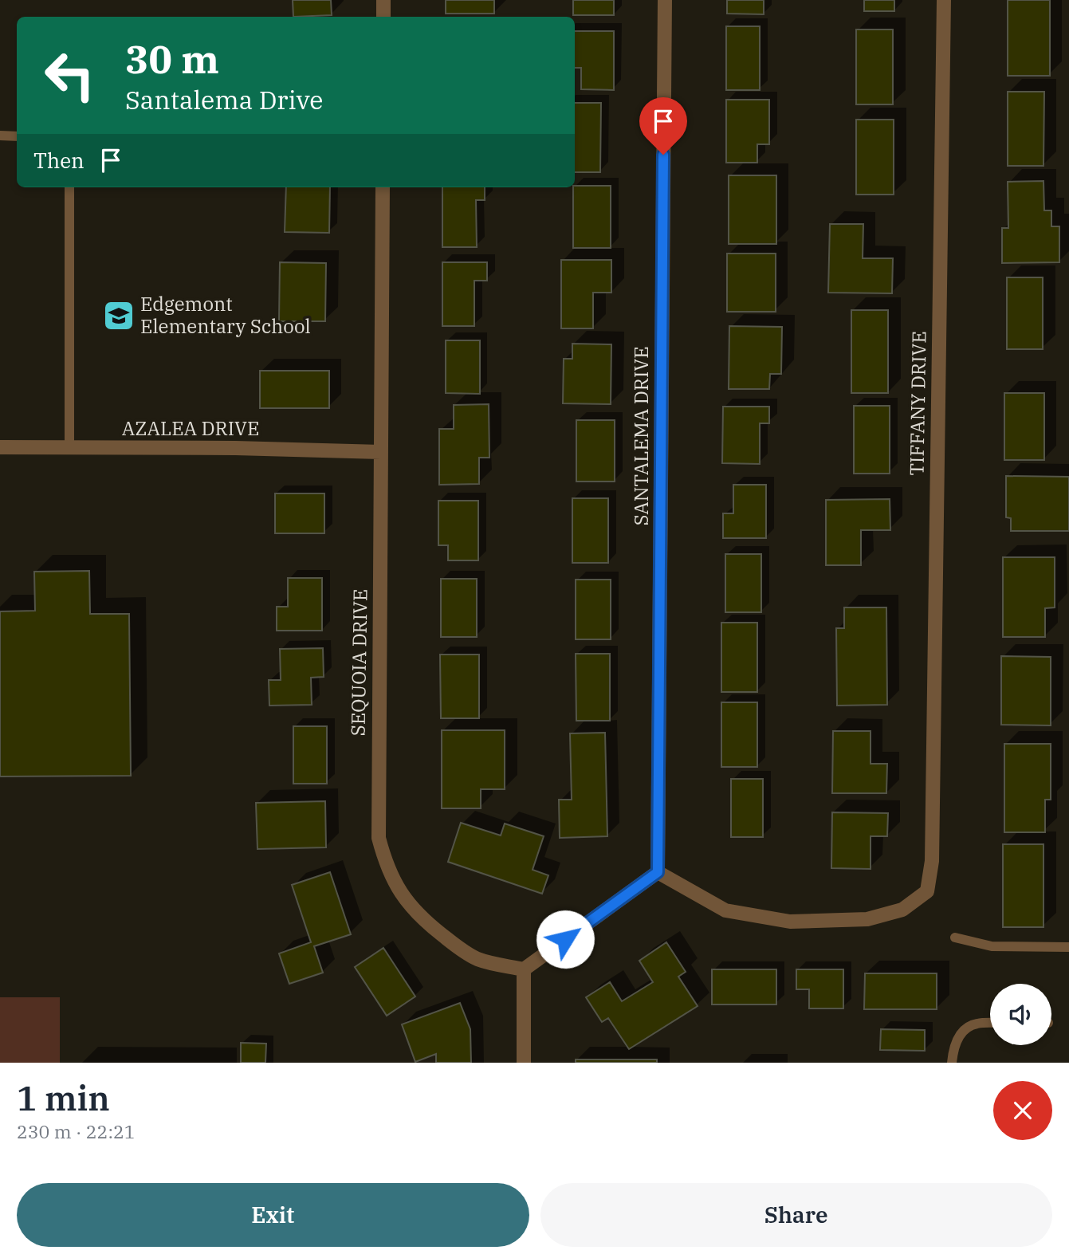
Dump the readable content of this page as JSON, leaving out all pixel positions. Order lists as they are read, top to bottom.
{
  "streets": {
    "street": [
      "TIFFANY DRIVE",
      "AZALEA DRIVE",
      "SANTALEMA DRIVE",
      "SEQUOIA DRIVE"
    ]
  },
  "crossings": [
    ["TIFFANY DRIVE", "SANTALEMA DRIVE"],
    ["AZALEA DRIVE", "SEQUOIA DRIVE"]
  ],
  "places": {
    "school or university": ["Edgemont Elementary School"]
  },
  "page": {
    "turn": ["30 m", "Santalema Drive"],
    "then": "Then",
    "heading": ["1 min", "230 m · 22:21"],
    "buttons": ["Exit", "Share"]
  }
}
